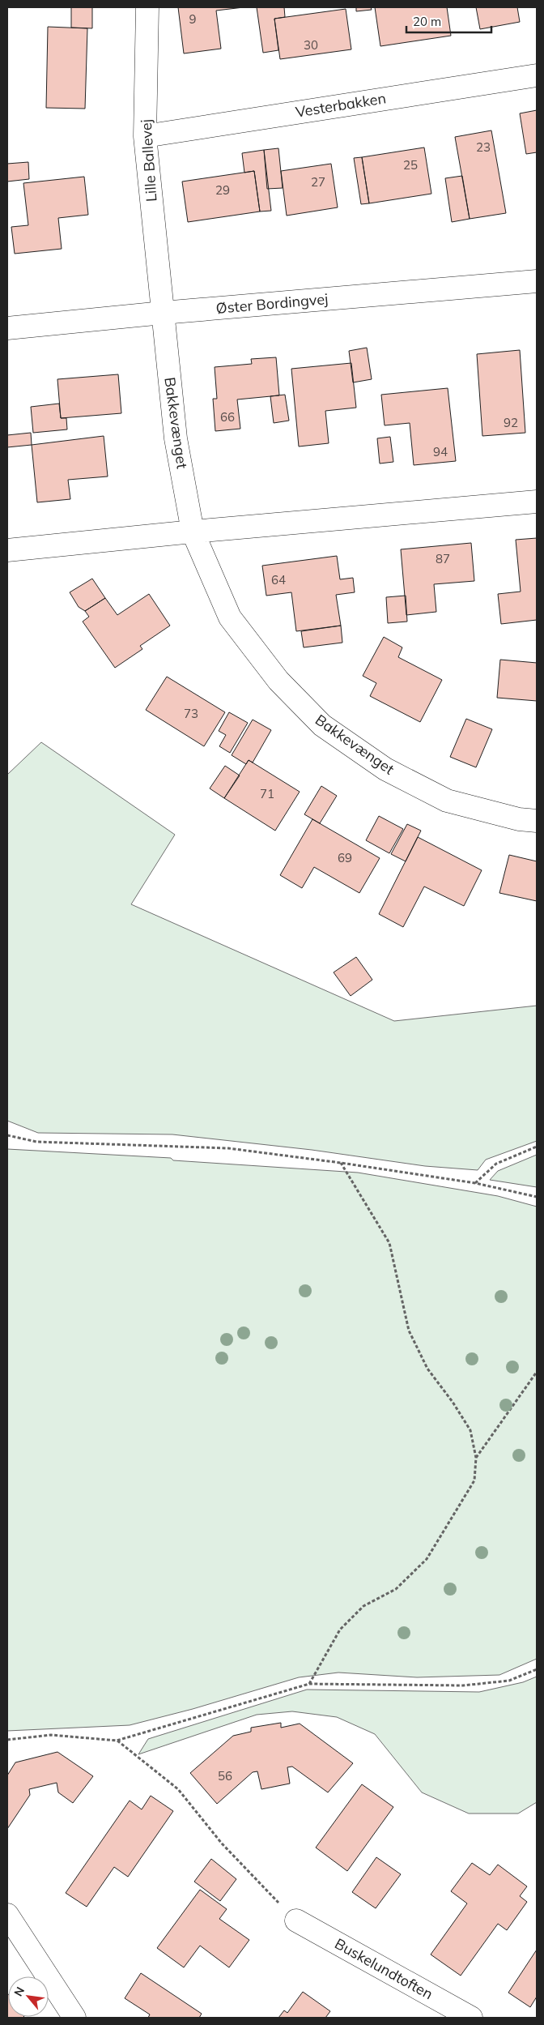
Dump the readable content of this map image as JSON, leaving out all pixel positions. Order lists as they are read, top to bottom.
{
  "streets": {
    "street": [
      "Vesterbakken",
      "Lille Ballevej",
      "Øster Bordingvej",
      "Bakkevænget",
      "Buskelundtoften"
    ]
  },
  "crossings": [
    ["Vesterbakken", "Lille Ballevej"],
    ["Lille Ballevej", "Øster Bordingvej"],
    ["Lille Ballevej", "Bakkevænget"],
    ["Øster Bordingvej", "Bakkevænget"]
  ],
  "house_numbers": [
    "9",
    "30",
    "23",
    "25",
    "27",
    "29",
    "66",
    "92",
    "94",
    "87",
    "64",
    "73",
    "71",
    "69",
    "56"
  ],
  "scale_bar": "20 m",
  "north": "top left"
}
